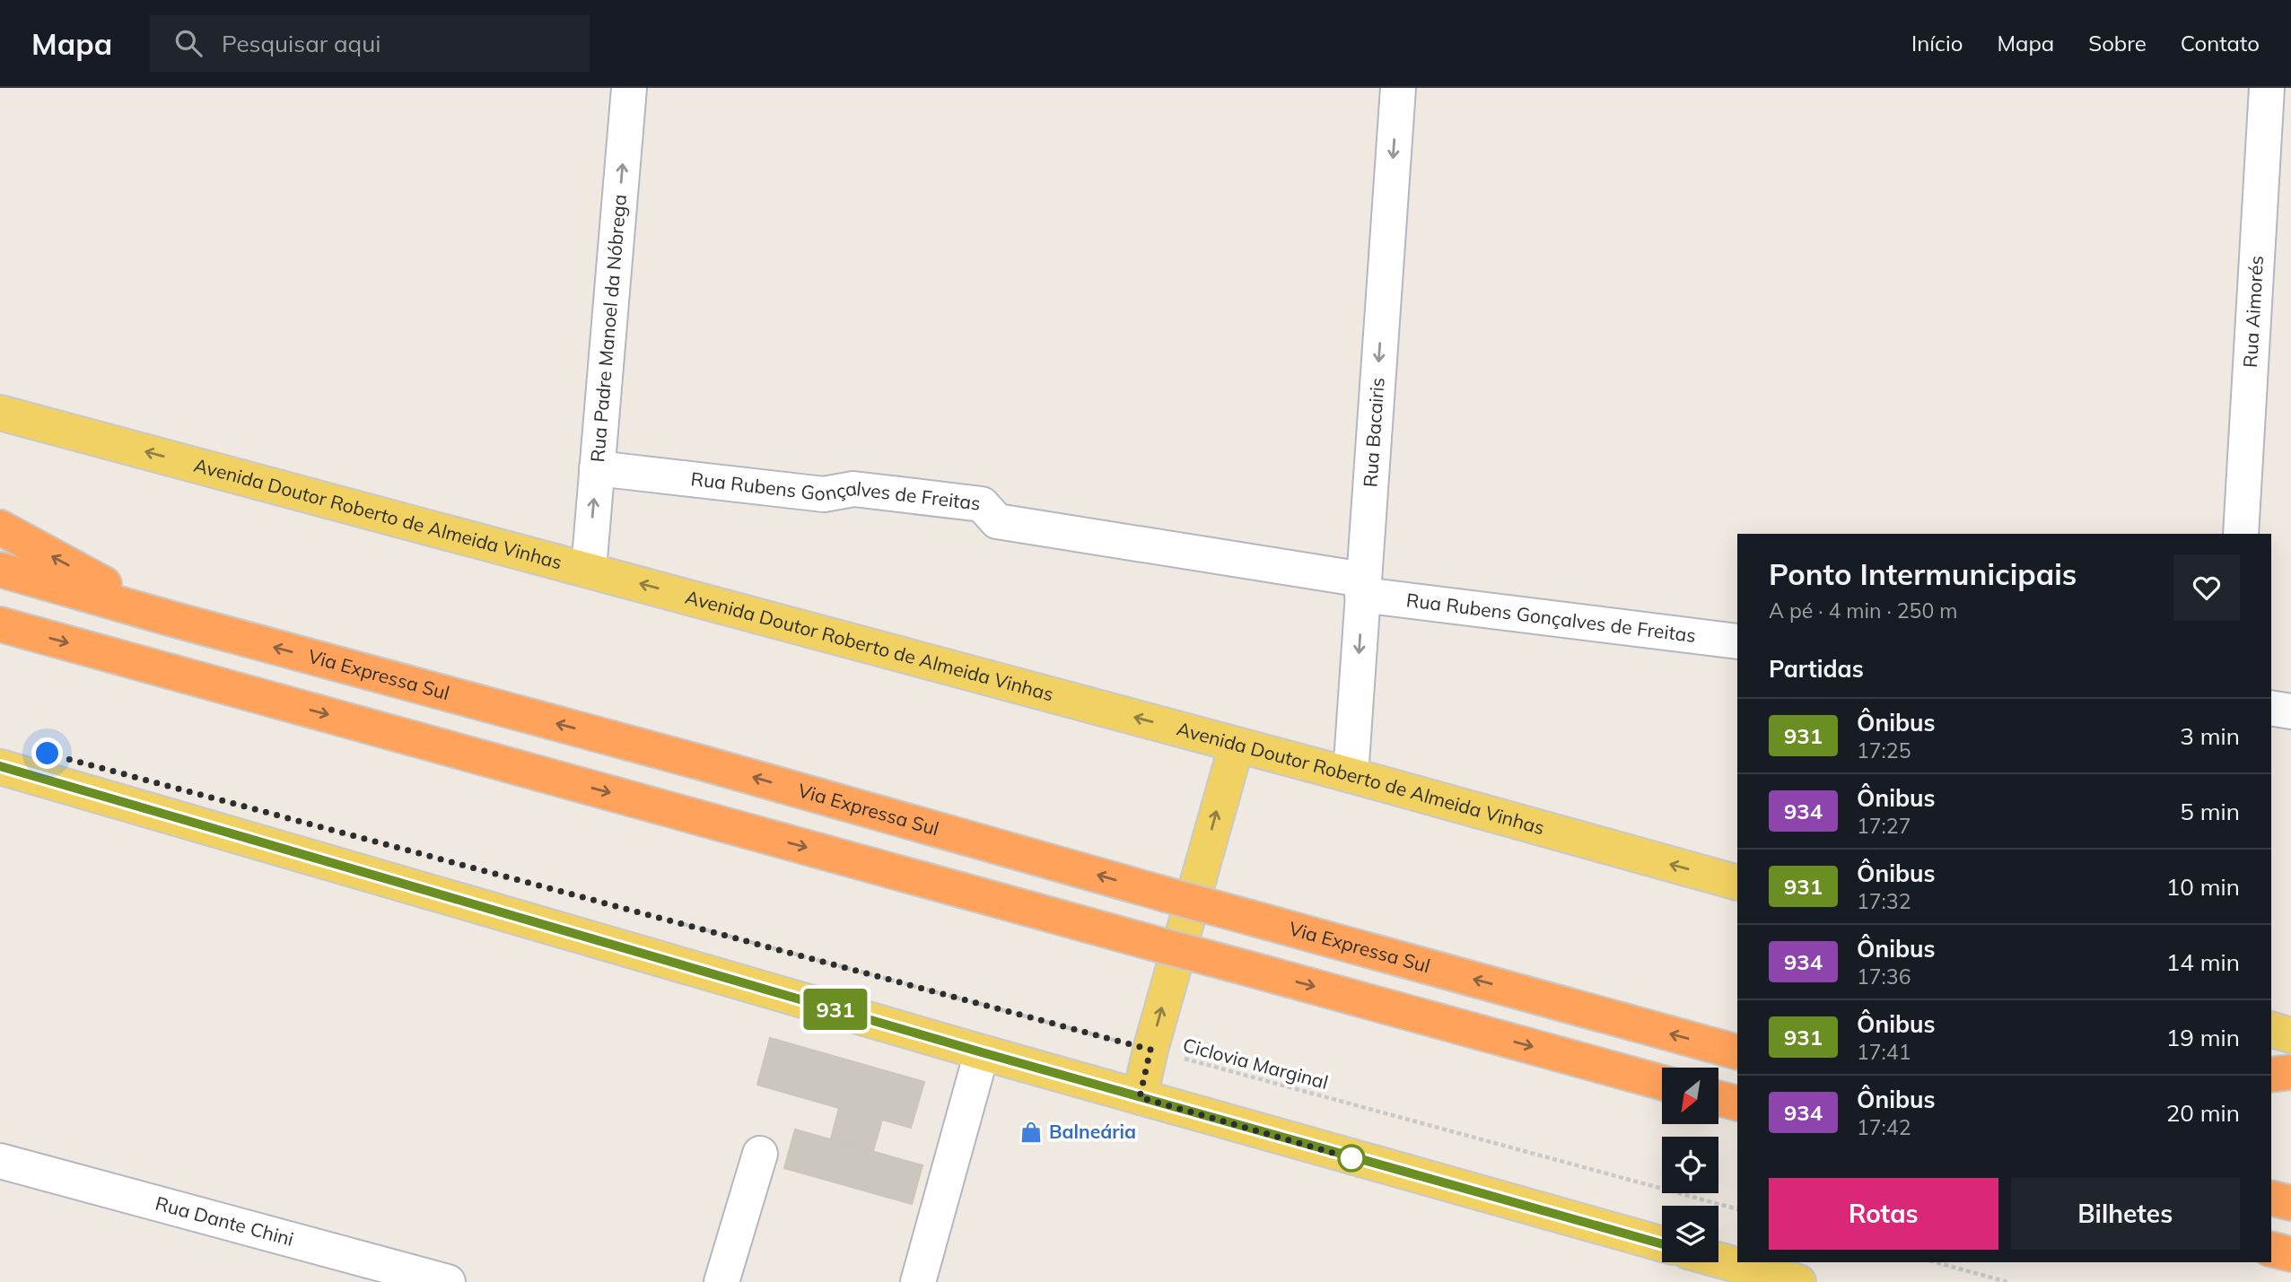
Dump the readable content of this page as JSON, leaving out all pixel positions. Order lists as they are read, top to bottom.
{
  "streets": {
    "highway": ["Via Expressa Sul"],
    "main road": ["Avenida Doutor Roberto de Almeida Vinhas"],
    "street": [
      "Rua Aimorés",
      "Rua Padre Manoel da Nóbrega",
      "Rua Bacairis",
      "Rua Rubens Gonçalves de Freitas",
      "Rua Dante Chini"
    ],
    "path": ["Ciclovia Marginal"]
  },
  "crossings": [
    ["Rua Padre Manoel da Nóbrega", "Rua Rubens Gonçalves de Freitas"],
    ["Rua Padre Manoel da Nóbrega", "Avenida Doutor Roberto de Almeida Vinhas"],
    ["Rua Bacairis", "Rua Rubens Gonçalves de Freitas"],
    ["Rua Bacairis", "Avenida Doutor Roberto de Almeida Vinhas"]
  ],
  "one_way": ["Rua Padre Manoel da Nóbrega", "Rua Bacairis", "Avenida Doutor Roberto de Almeida Vinhas"],
  "places": {
    "shop": ["Balneária"]
  },
  "lines": ["bus line 931"],
  "north": "bottom left",
  "page": {
    "header": "Mapa",
    "search": "Pesquisar aqui",
    "nav": [
      "Início",
      "Mapa",
      "Sobre",
      "Contato"
    ],
    "on_map": "931",
    "heading": [
      ["Ponto Intermunicipais", "A pé · 4 min · 250 m"],
      "Partidas"
    ],
    "list": [
      {
        "mark": "931",
        "name": "Ônibus",
        "note": "17:25",
        "value": "3 min"
      },
      {
        "mark": "934",
        "name": "Ônibus",
        "note": "17:27",
        "value": "5 min"
      },
      {
        "mark": "931",
        "name": "Ônibus",
        "note": "17:32",
        "value": "10 min"
      },
      {
        "mark": "934",
        "name": "Ônibus",
        "note": "17:36",
        "value": "14 min"
      },
      {
        "mark": "931",
        "name": "Ônibus",
        "note": "17:41",
        "value": "19 min"
      },
      {
        "mark": "934",
        "name": "Ônibus",
        "note": "17:42",
        "value": "20 min"
      }
    ],
    "buttons": ["Rotas", "Bilhetes"]
  }
}
